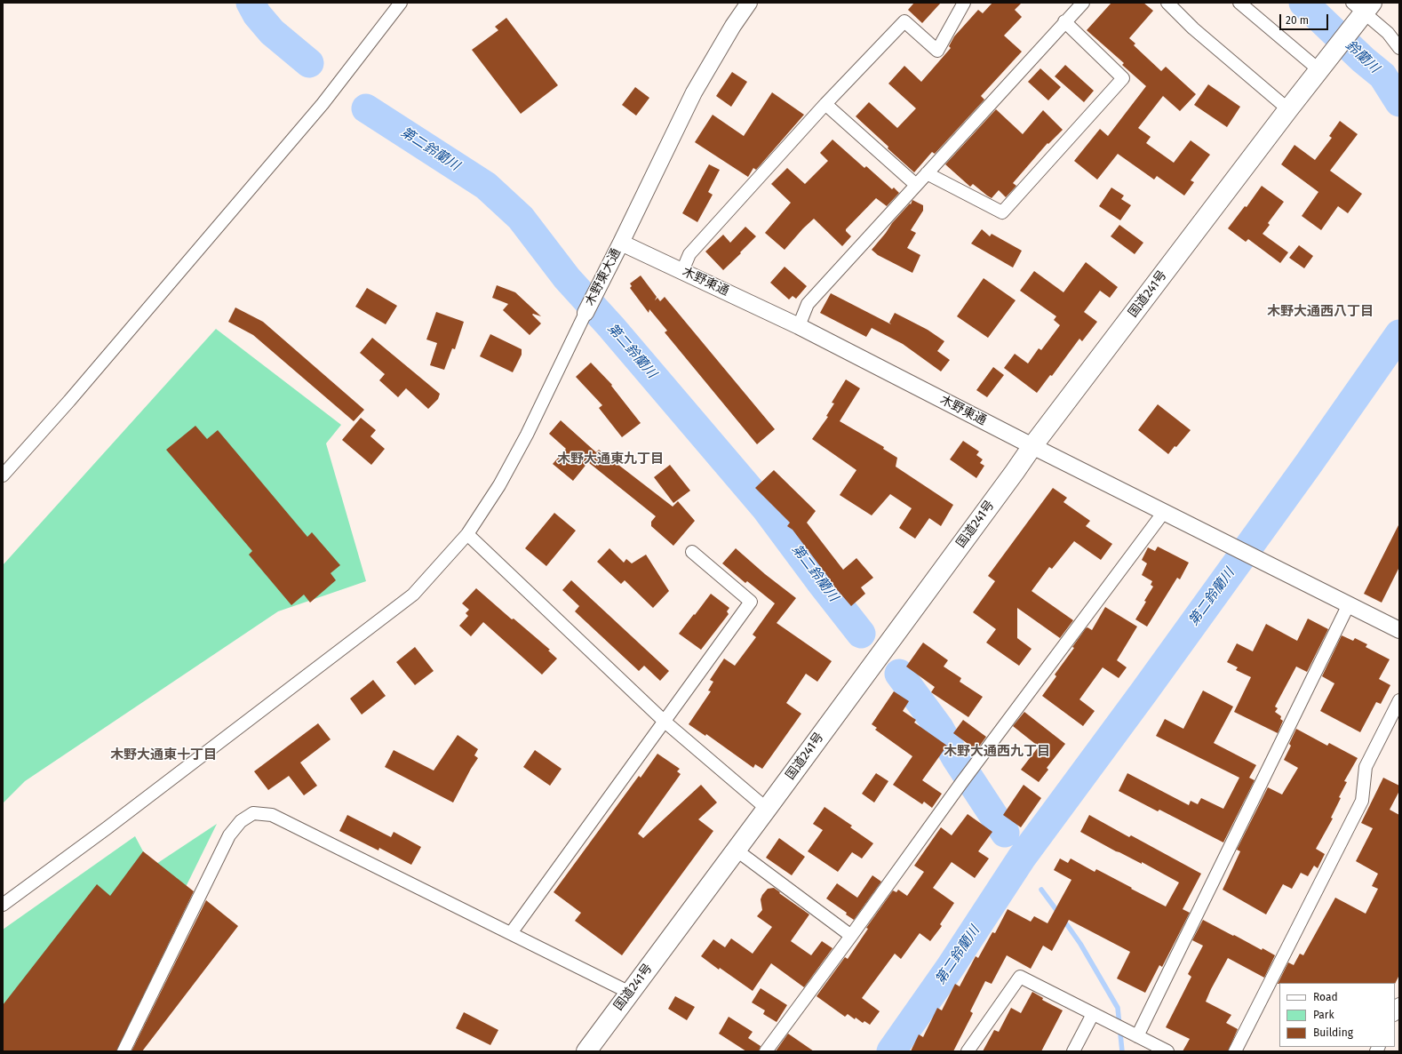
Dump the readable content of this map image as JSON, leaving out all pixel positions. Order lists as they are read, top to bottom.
{
  "streets": {
    "highway": ["国道241号"],
    "street": ["木野東大通", "木野東通"]
  },
  "crossings": [
    ["木野東大通", "木野東通"],
    ["木野東通", "国道241号"]
  ],
  "districts": [
    "木野大通西八丁目",
    "木野大通東九丁目",
    "木野大通西九丁目",
    "木野大通東十丁目"
  ],
  "water": ["鈴蘭川", "第二鈴蘭川"],
  "legend": ["Road", "Park", "Building"],
  "scale_bar": "20 m"
}
